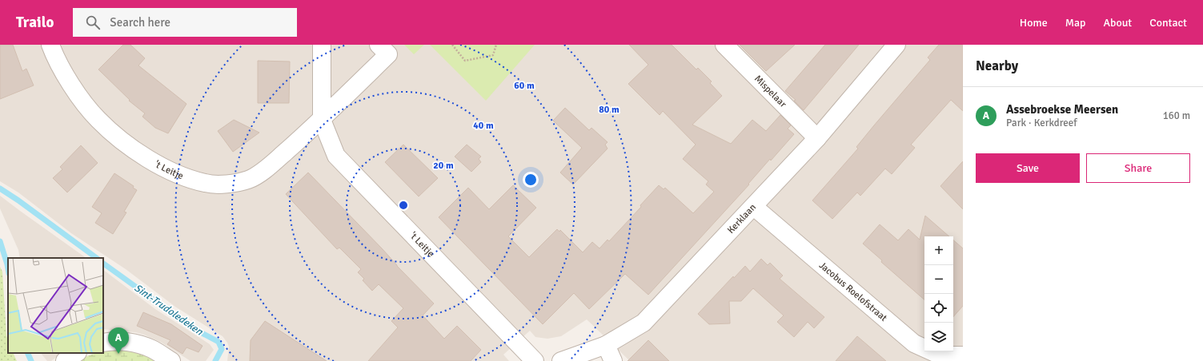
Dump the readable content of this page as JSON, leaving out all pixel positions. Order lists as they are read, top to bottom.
{
  "streets": {
    "street": [
      "Mispelaar",
      "'t Leitje",
      "Kerklaan",
      "Jacobus Roelofstraat"
    ]
  },
  "crossings": [
    ["Mispelaar", "Kerklaan"],
    ["Kerklaan", "Jacobus Roelofstraat"]
  ],
  "water": ["Sint-Trudoledeken"],
  "page": {
    "header": "Trailo",
    "search": "Search here",
    "nav": [
      "Home",
      "Map",
      "About",
      "Contact"
    ],
    "heading": "Nearby",
    "list": [
      {
        "mark": "A",
        "name": "Assebroekse Meersen",
        "note": "Park · Kerkdreef",
        "value": "160 m"
      }
    ],
    "buttons": ["Save", "Share"],
    "map_buttons": ["+", "−"],
    "pins": "A"
  },
  "rings": [
    "60 m",
    "80 m",
    "40 m",
    "20 m"
  ]
}
